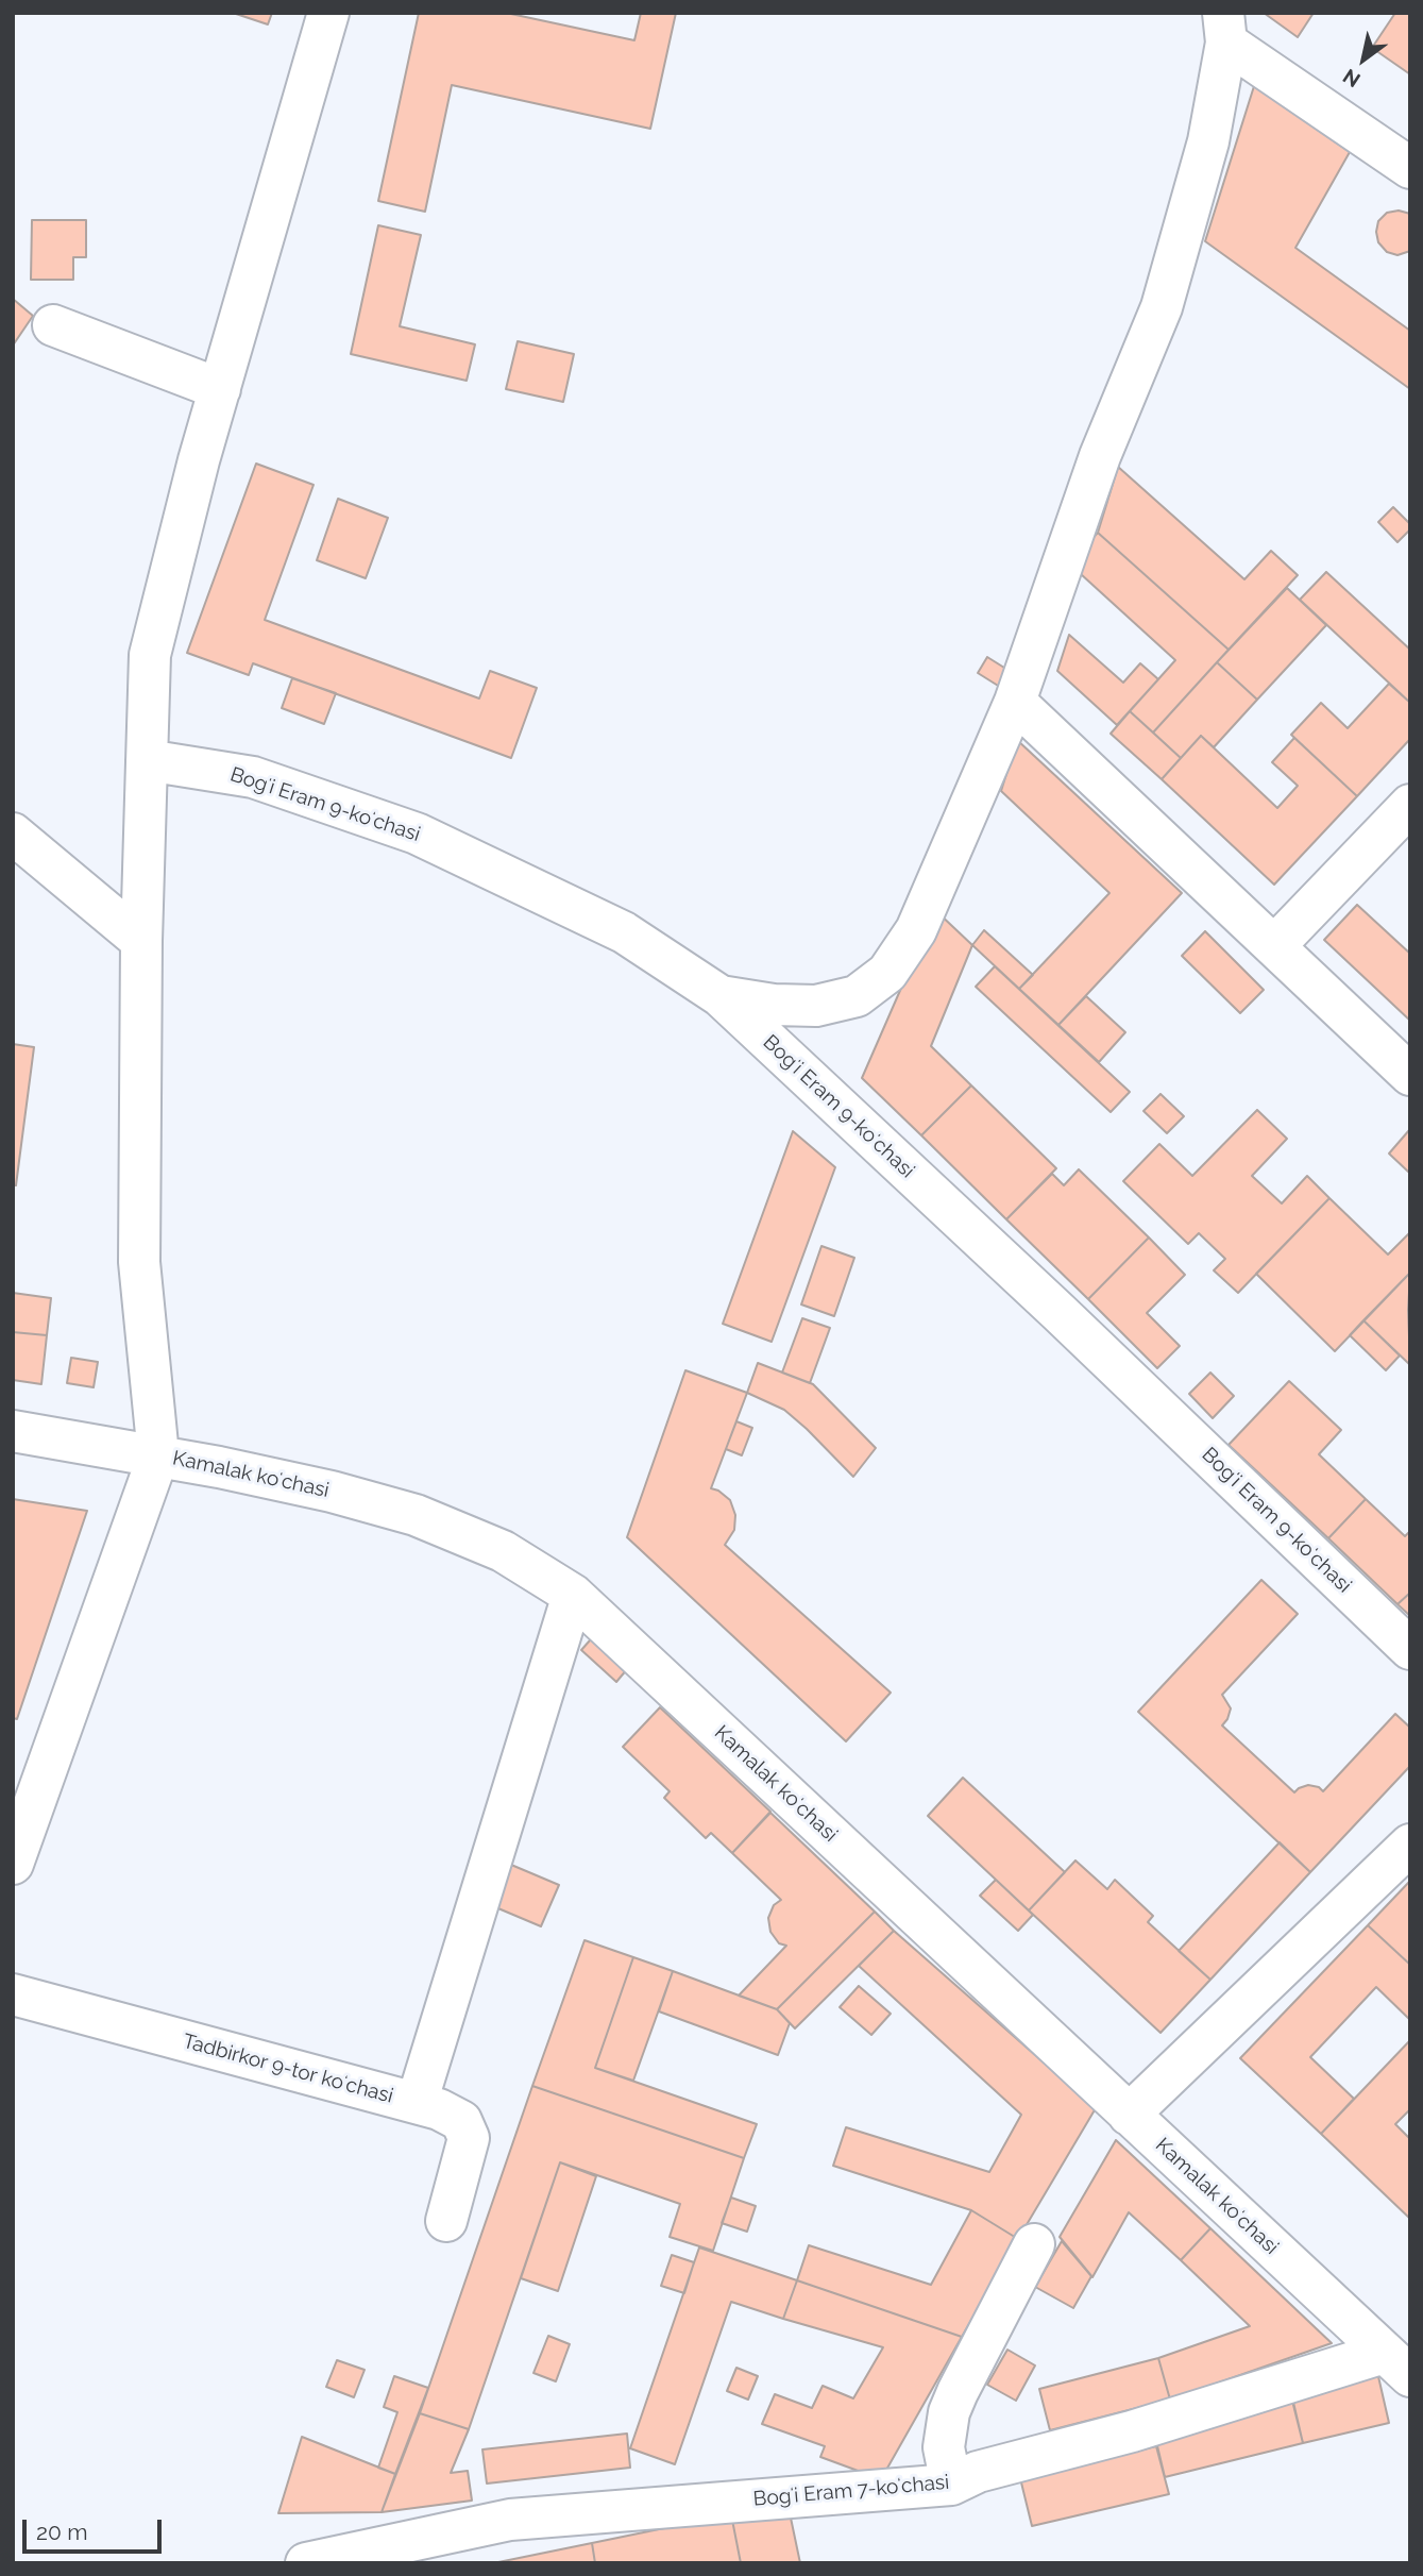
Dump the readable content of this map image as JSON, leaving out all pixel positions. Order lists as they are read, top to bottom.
{
  "streets": {
    "street": [
      "Bogʻi Eram 9-koʻchasi",
      "Kamalak koʻchasi",
      "Tadbirkor 9-tor koʻchasi",
      "Bogʻi Eram 7-koʻchasi"
    ]
  },
  "crossings": [
    ["Kamalak koʻchasi", "Bogʻi Eram 7-koʻchasi"]
  ],
  "scale_bar": "20 m",
  "north": "bottom left"
}
